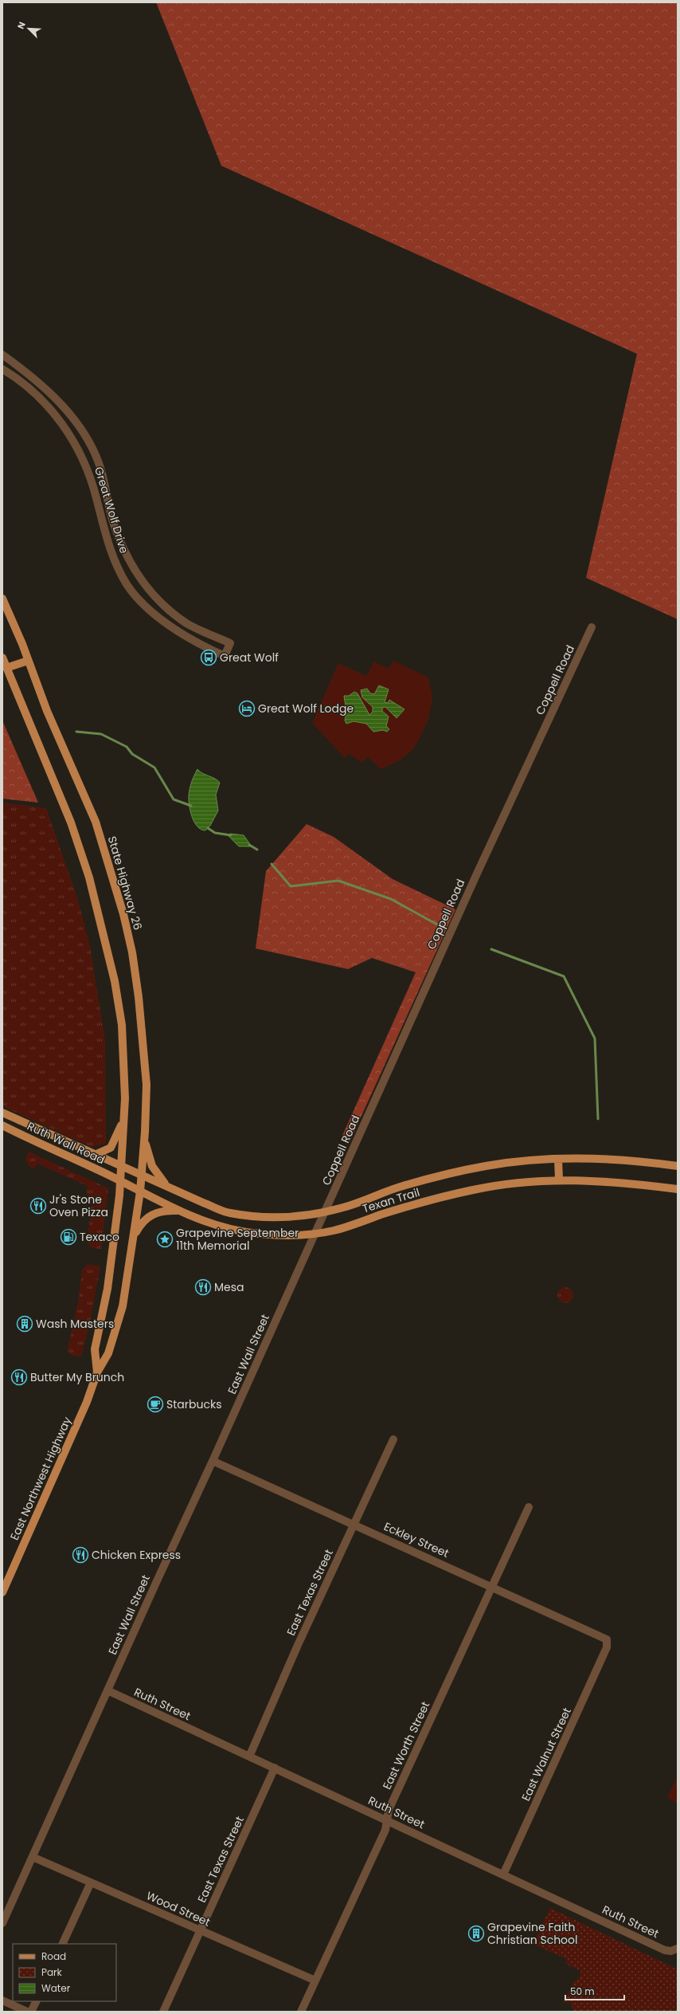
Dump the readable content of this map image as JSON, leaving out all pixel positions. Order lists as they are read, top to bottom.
{
  "streets": {
    "main road": [
      "State Highway 26",
      "Ruth Wall Road",
      "Texan Trail",
      "East Northwest Highway"
    ],
    "street": [
      "Great Wolf Drive",
      "Coppell Road",
      "East Wall Street",
      "Eckley Street",
      "East Texas Street",
      "Ruth Street",
      "East Worth Street",
      "East Walnut Street",
      "Wood Street"
    ]
  },
  "crossings": [
    ["Coppell Road", "Texan Trail"],
    ["Coppell Road", "East Wall Street"],
    ["State Highway 26", "Texan Trail"],
    ["State Highway 26", "East Northwest Highway"],
    ["Ruth Wall Road", "Texan Trail"],
    ["Ruth Wall Road", "East Northwest Highway"],
    ["Texan Trail", "East Wall Street"],
    ["Texan Trail", "East Northwest Highway"],
    ["East Wall Street", "Eckley Street"],
    ["East Wall Street", "Ruth Street"],
    ["East Wall Street", "Wood Street"],
    ["Eckley Street", "East Texas Street"],
    ["Eckley Street", "East Worth Street"],
    ["Eckley Street", "East Walnut Street"],
    ["East Texas Street", "Ruth Street"],
    ["East Texas Street", "Wood Street"],
    ["Ruth Street", "East Worth Street"],
    ["Ruth Street", "East Walnut Street"],
    ["East Worth Street", "Wood Street"]
  ],
  "places": {
    "bus stop": ["Great Wolf"],
    "hotel": ["Great Wolf Lodge"],
    "restaurant": [
      "Jr's Stone Oven Pizza",
      "Mesa",
      "Butter My Brunch",
      "Chicken Express"
    ],
    "fuel station": ["Texaco"],
    "place": ["Grapevine September 11th Memorial"],
    "building": ["Wash Masters", "Grapevine Faith Christian School"],
    "cafe": ["Starbucks"]
  },
  "legend": ["Road", "Park", "Water"],
  "scale_bar": "50 m",
  "north": "top left"
}
